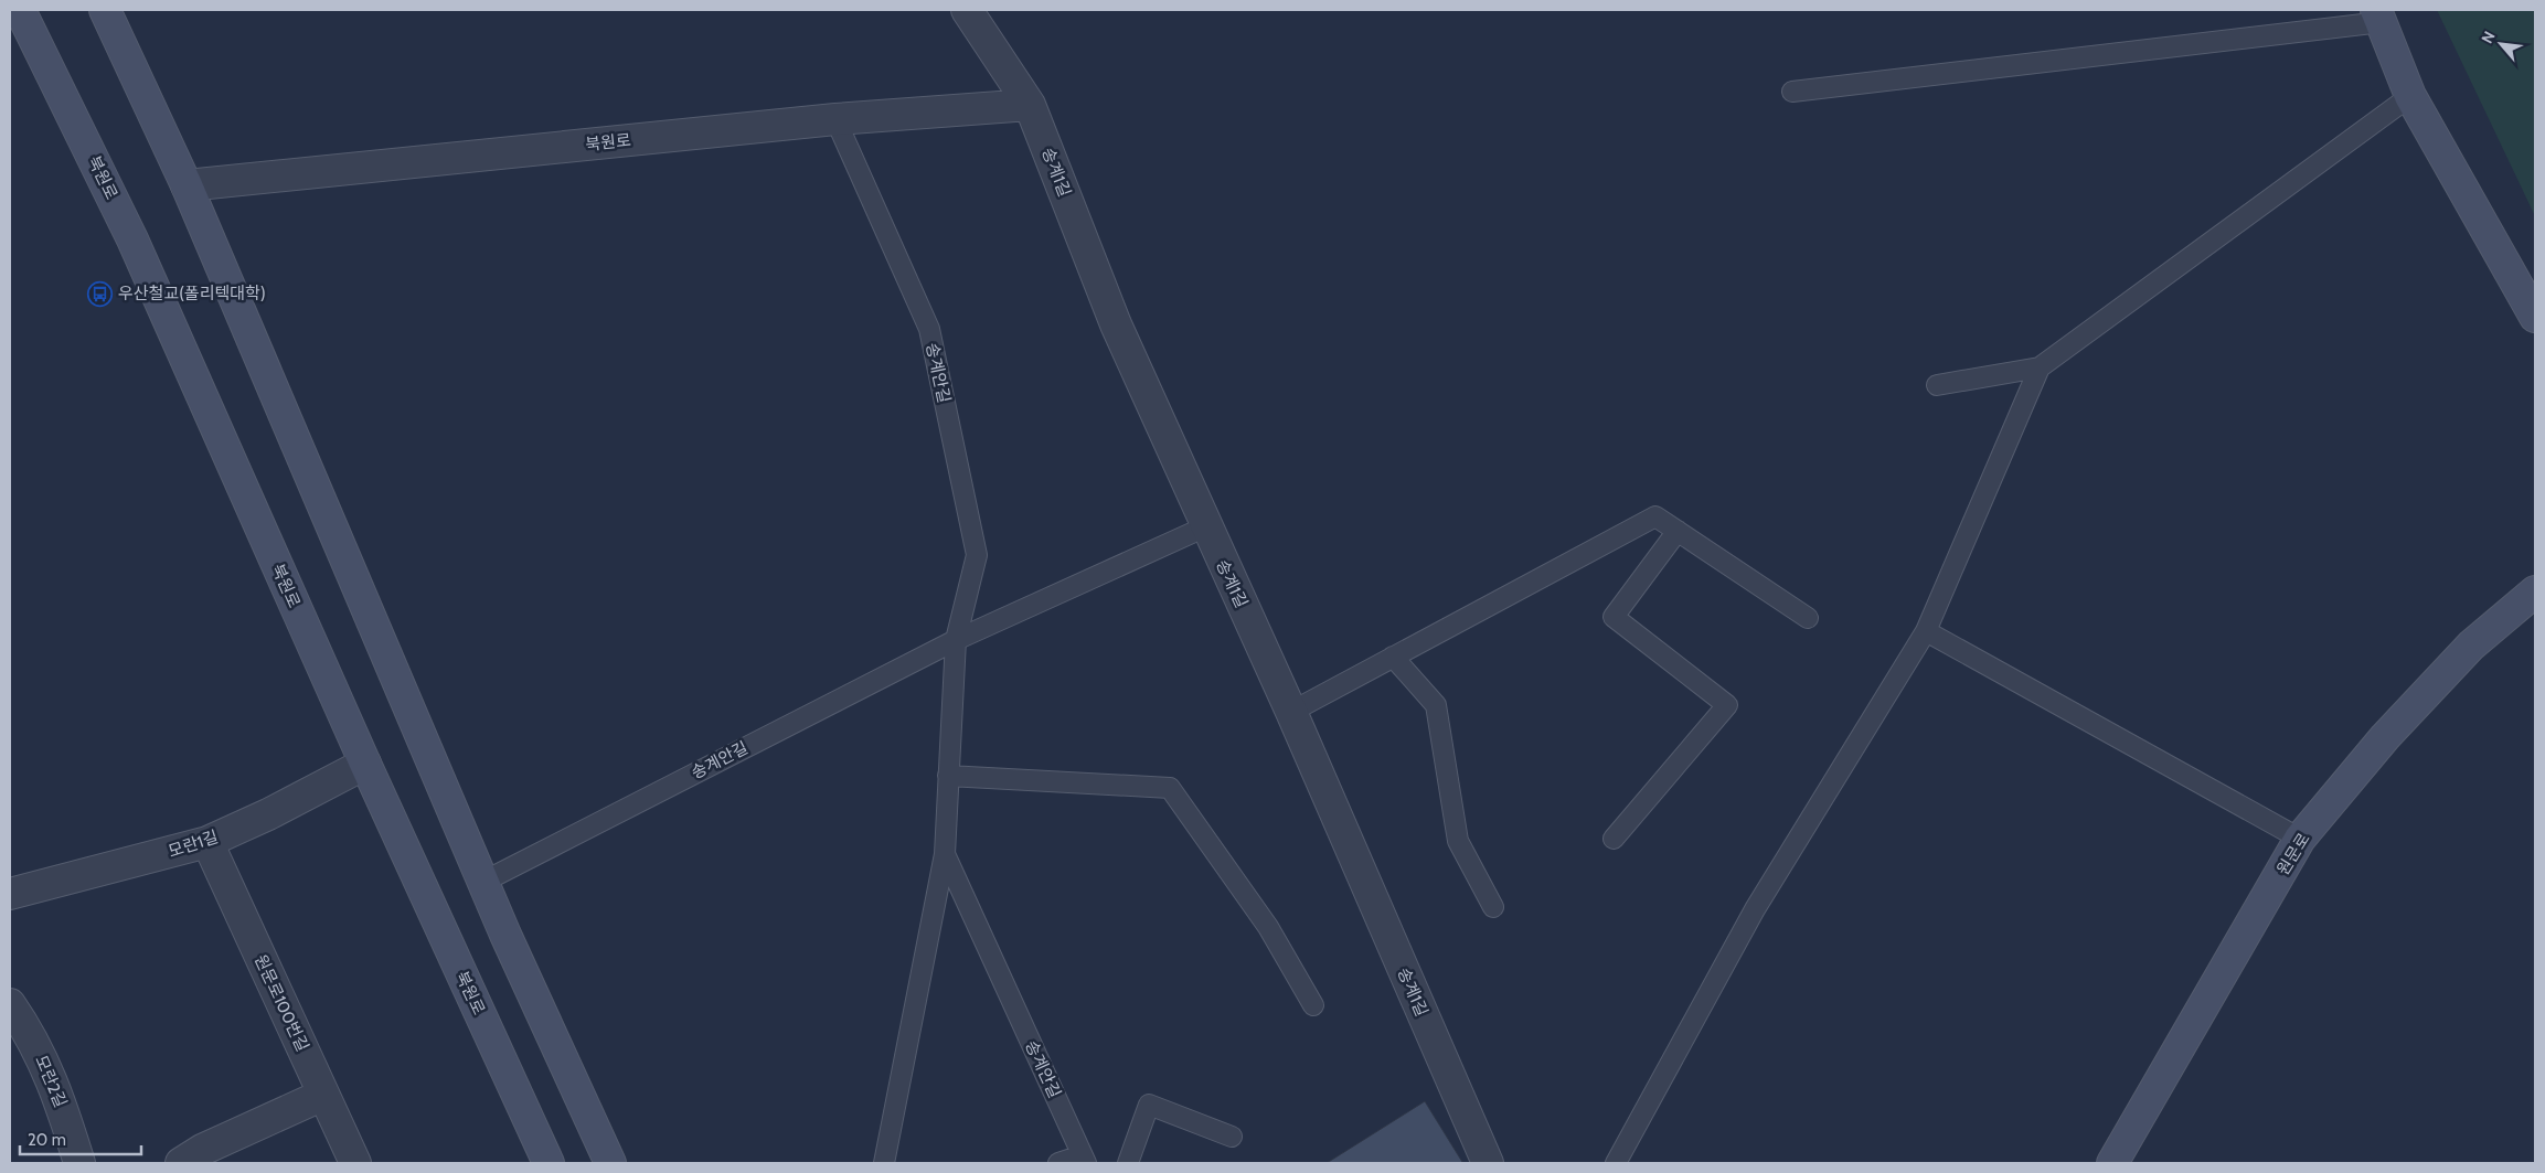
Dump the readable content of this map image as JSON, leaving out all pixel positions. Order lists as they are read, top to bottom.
{
  "streets": {
    "street": [
      "북원로",
      "송계1길",
      "모란1길",
      "원문로",
      "원문로100번길",
      "모란2길"
    ],
    "lane": ["송계안길"]
  },
  "crossings": [
    ["북원로", "송계1길"],
    ["북원로", "송계안길"],
    ["북원로", "모란1길"],
    ["송계1길", "송계안길"],
    ["모란1길", "원문로100번길"]
  ],
  "places": {
    "bus stop": ["우산철교(폴리텍대학)"]
  },
  "scale_bar": "20 m",
  "north": "top left"
}
